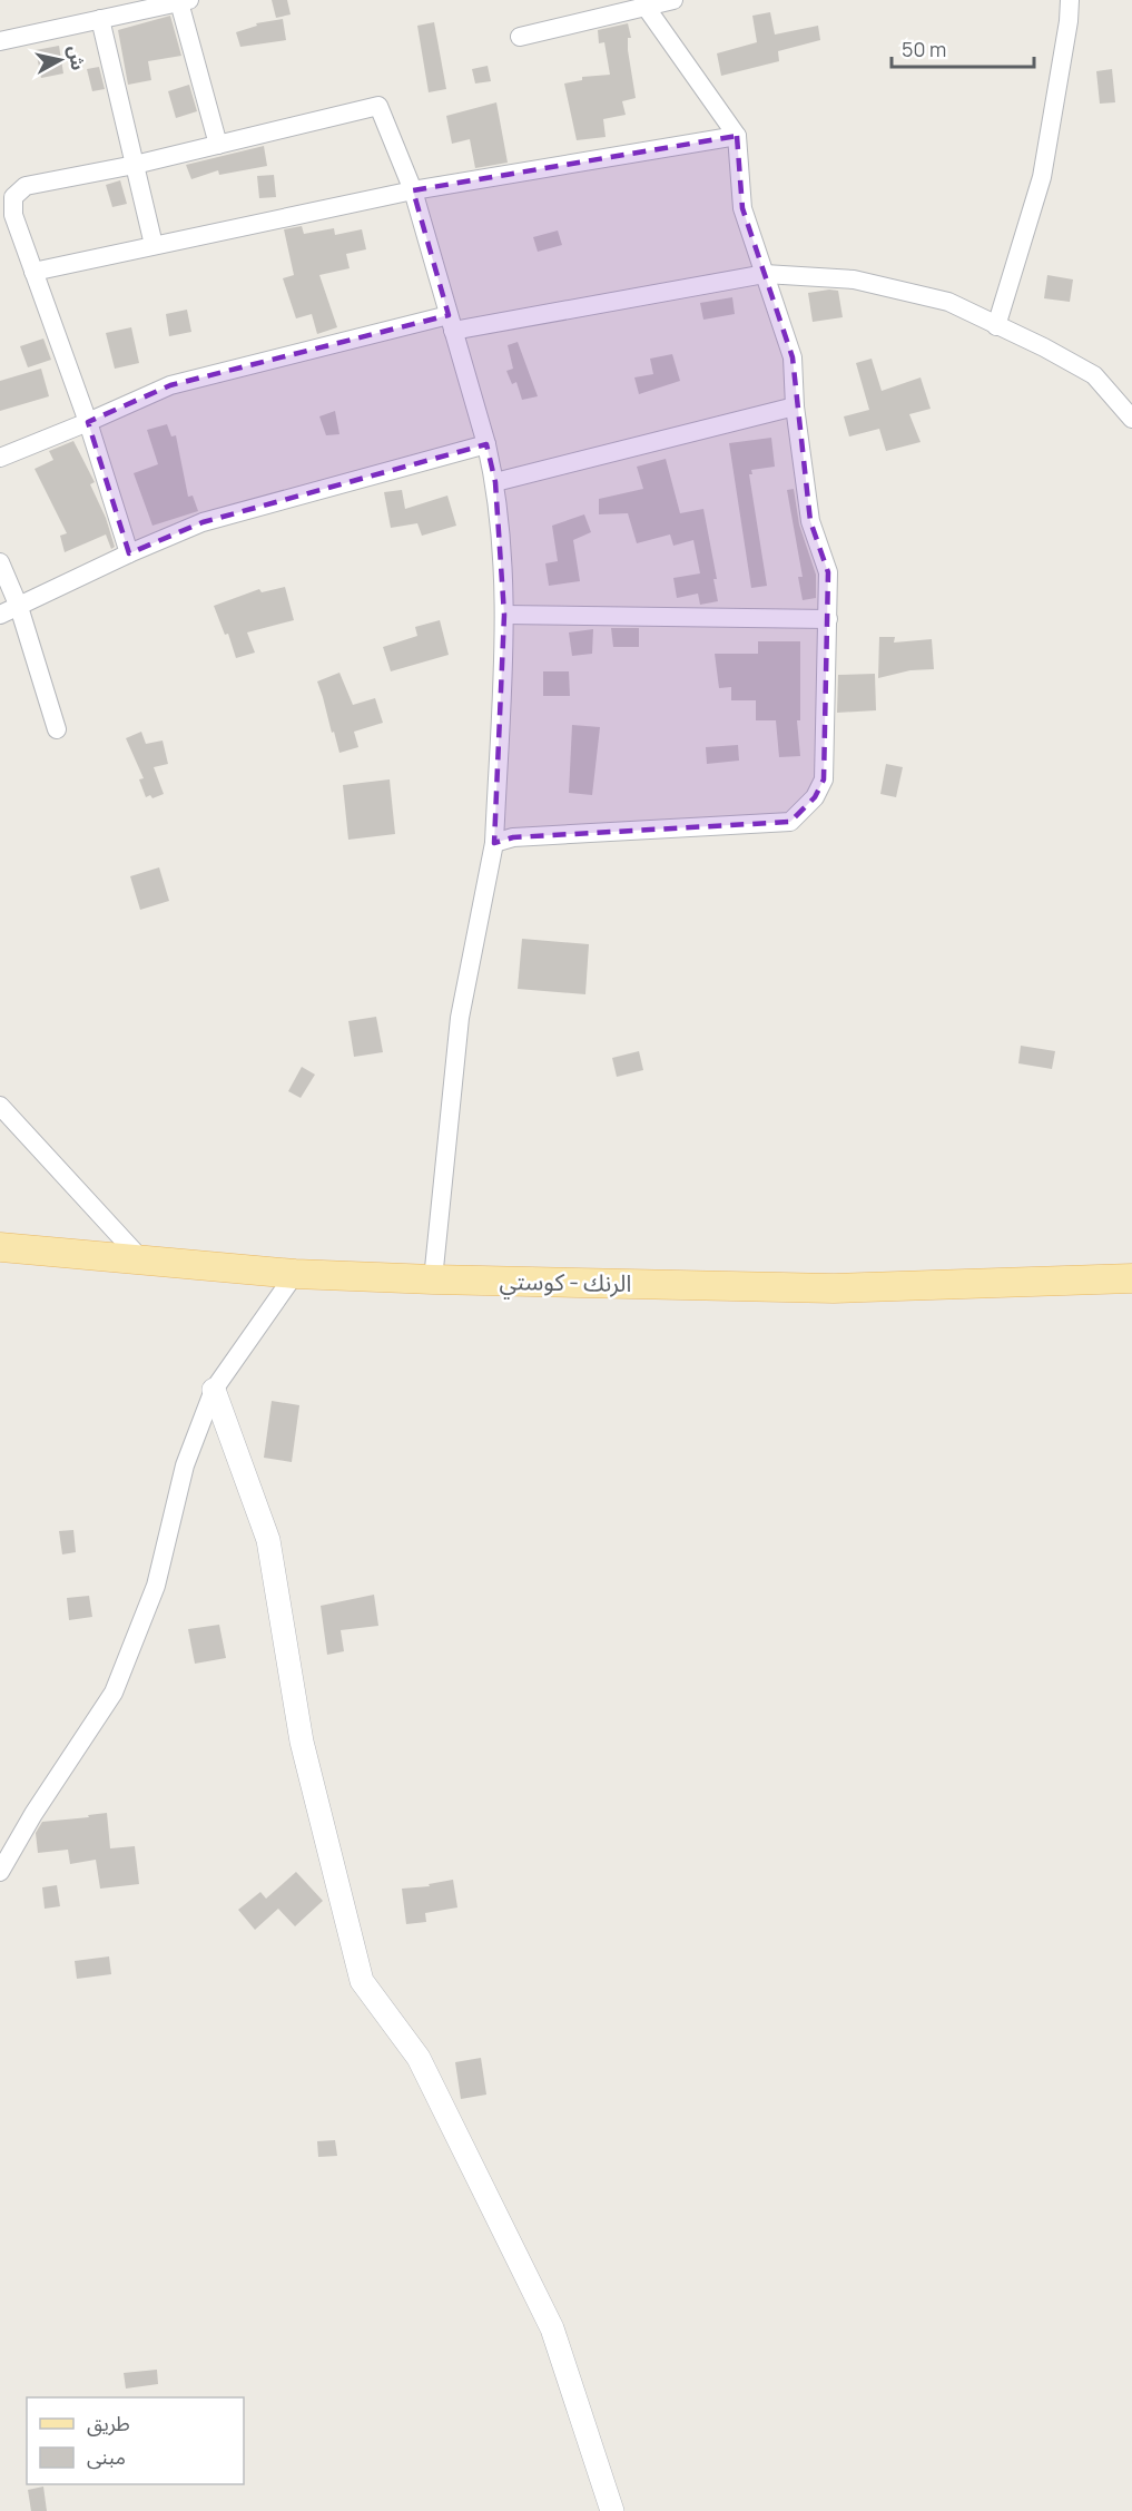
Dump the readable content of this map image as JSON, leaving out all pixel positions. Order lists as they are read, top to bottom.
{
  "streets": {
    "main road": ["الرنك - كوستي"]
  },
  "legend": ["طريق", "مبنى"],
  "scale_bar": "50 m",
  "north": "right"
}
